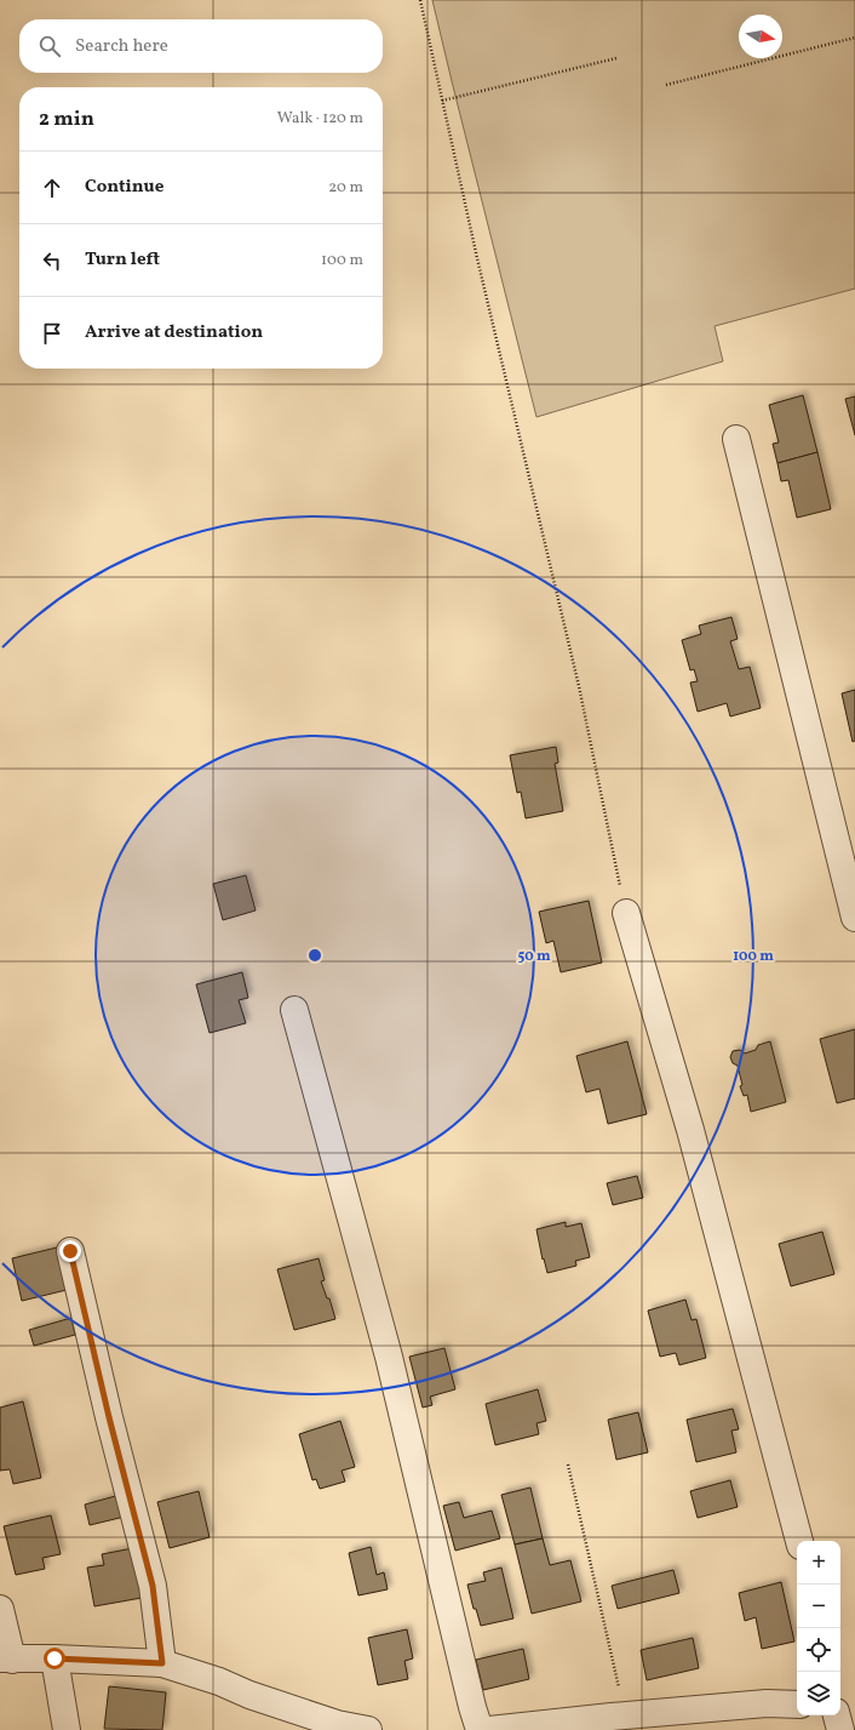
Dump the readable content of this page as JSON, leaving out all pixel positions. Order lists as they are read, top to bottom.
{
  "north": "right",
  "page": {
    "search": "Search here",
    "heading": ["2 min", "Walk · 120 m"],
    "list": [
      ["Continue", "20 m"],
      ["Turn left", "100 m"],
      "Arrive at destination"
    ],
    "map_buttons": ["+", "−"]
  },
  "rings": ["50 m", "100 m"]
}
